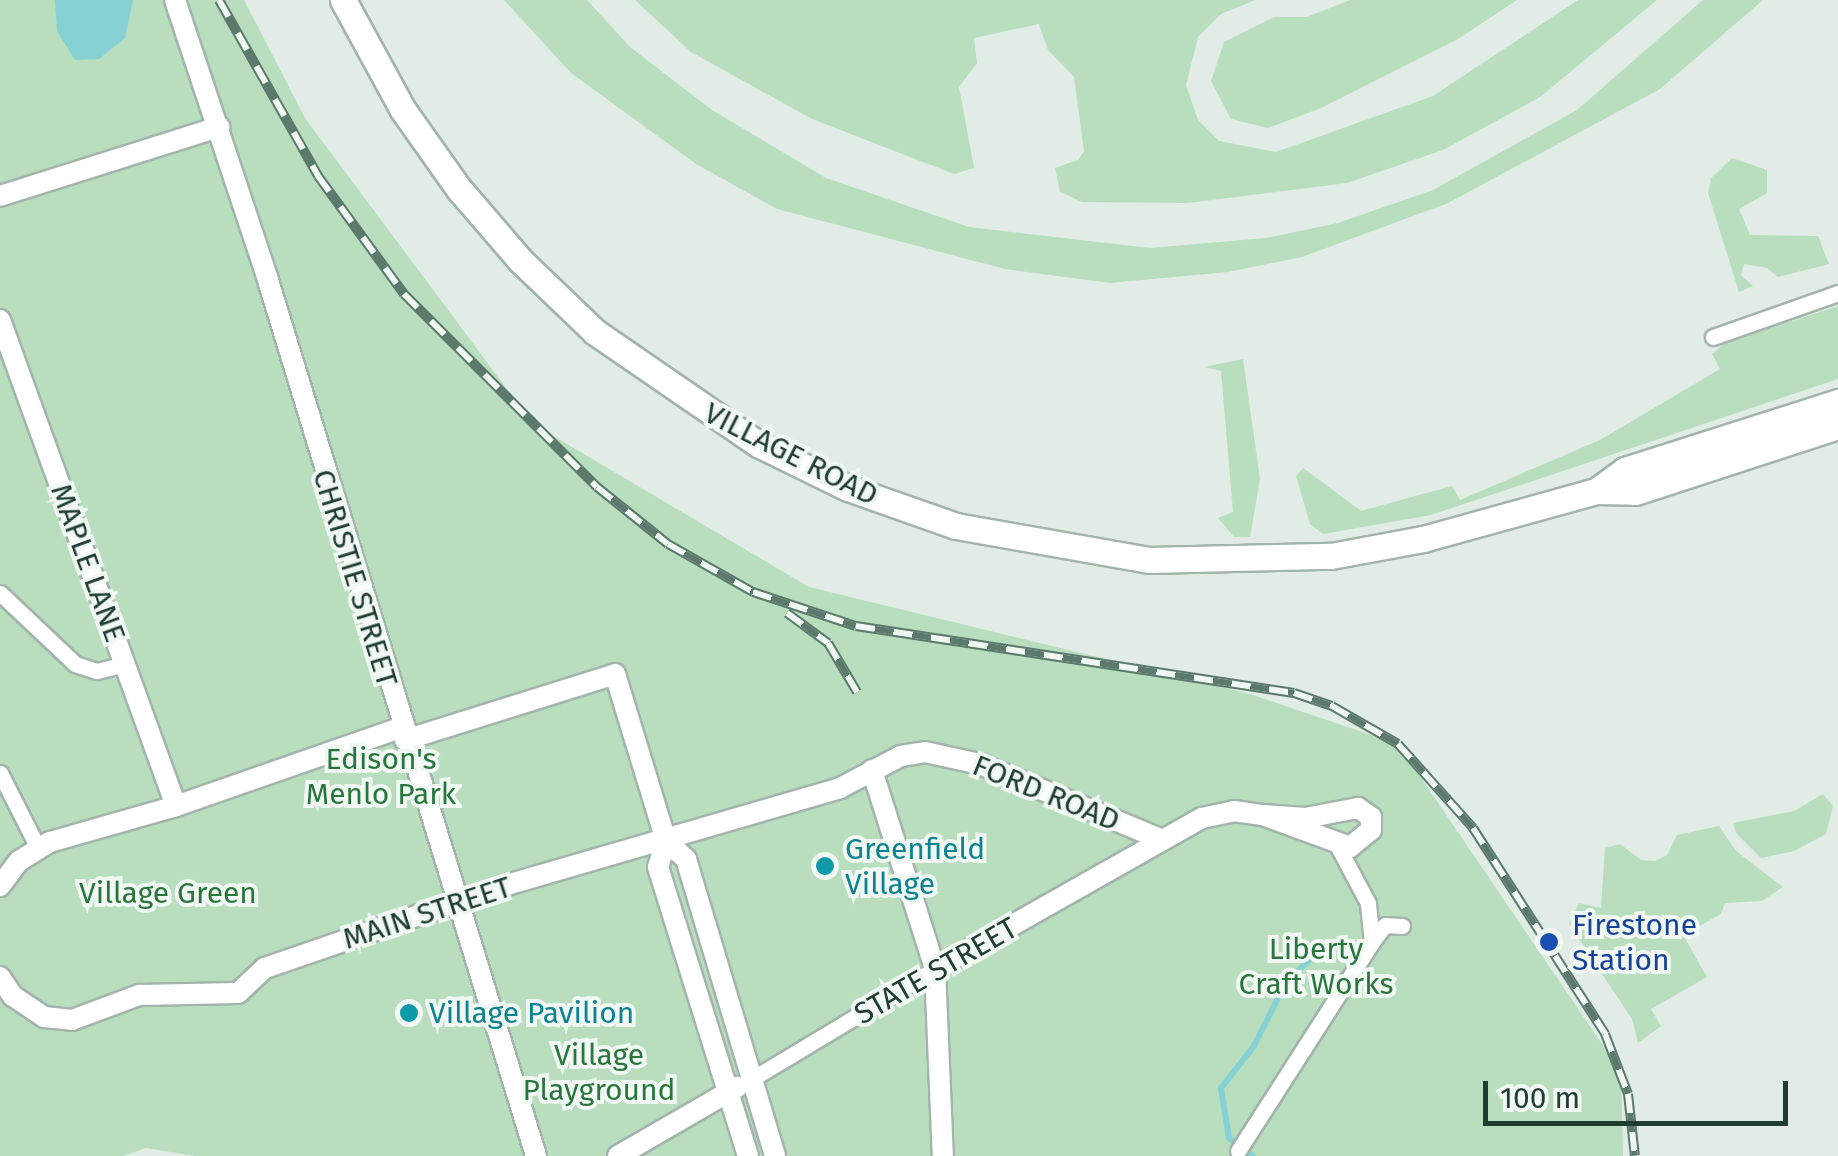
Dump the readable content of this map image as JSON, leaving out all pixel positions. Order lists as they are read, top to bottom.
{
  "streets": {
    "street": [
      "VILLAGE ROAD",
      "MAPLE LANE",
      "CHRISTIE STREET",
      "FORD ROAD",
      "MAIN STREET",
      "STATE STREET"
    ]
  },
  "crossings": [
    ["CHRISTIE STREET", "MAIN STREET"],
    ["FORD ROAD", "MAIN STREET"],
    ["FORD ROAD", "STATE STREET"]
  ],
  "parks": [
    "Edison's Menlo Park",
    "Village Green",
    "Liberty Craft Works",
    "Village Playground"
  ],
  "places": ["Greenfield Village", "Firestone Station", "Village Pavilion"],
  "scale_bar": "100 m"
}
